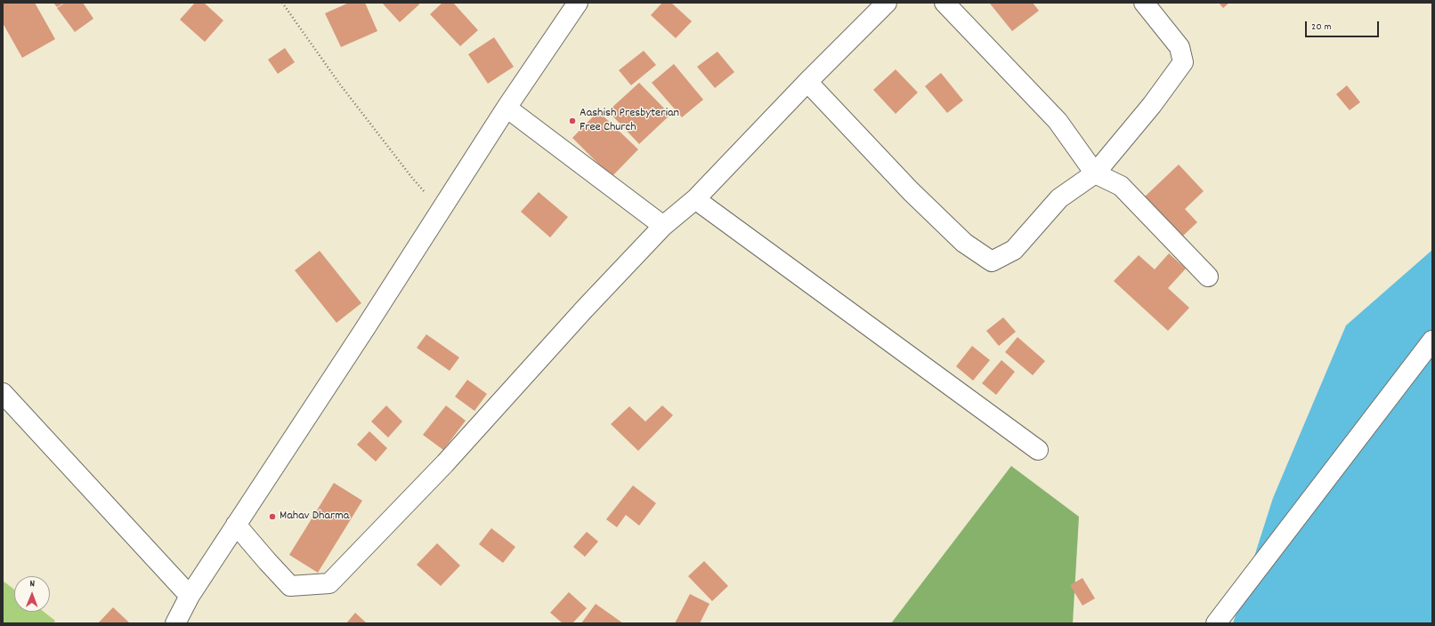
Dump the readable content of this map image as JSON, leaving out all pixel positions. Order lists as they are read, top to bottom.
{
  "places": ["Aashish Presbyterian Free Church", "Mahav Dharma"],
  "scale_bar": "20 m",
  "north": "top"
}
